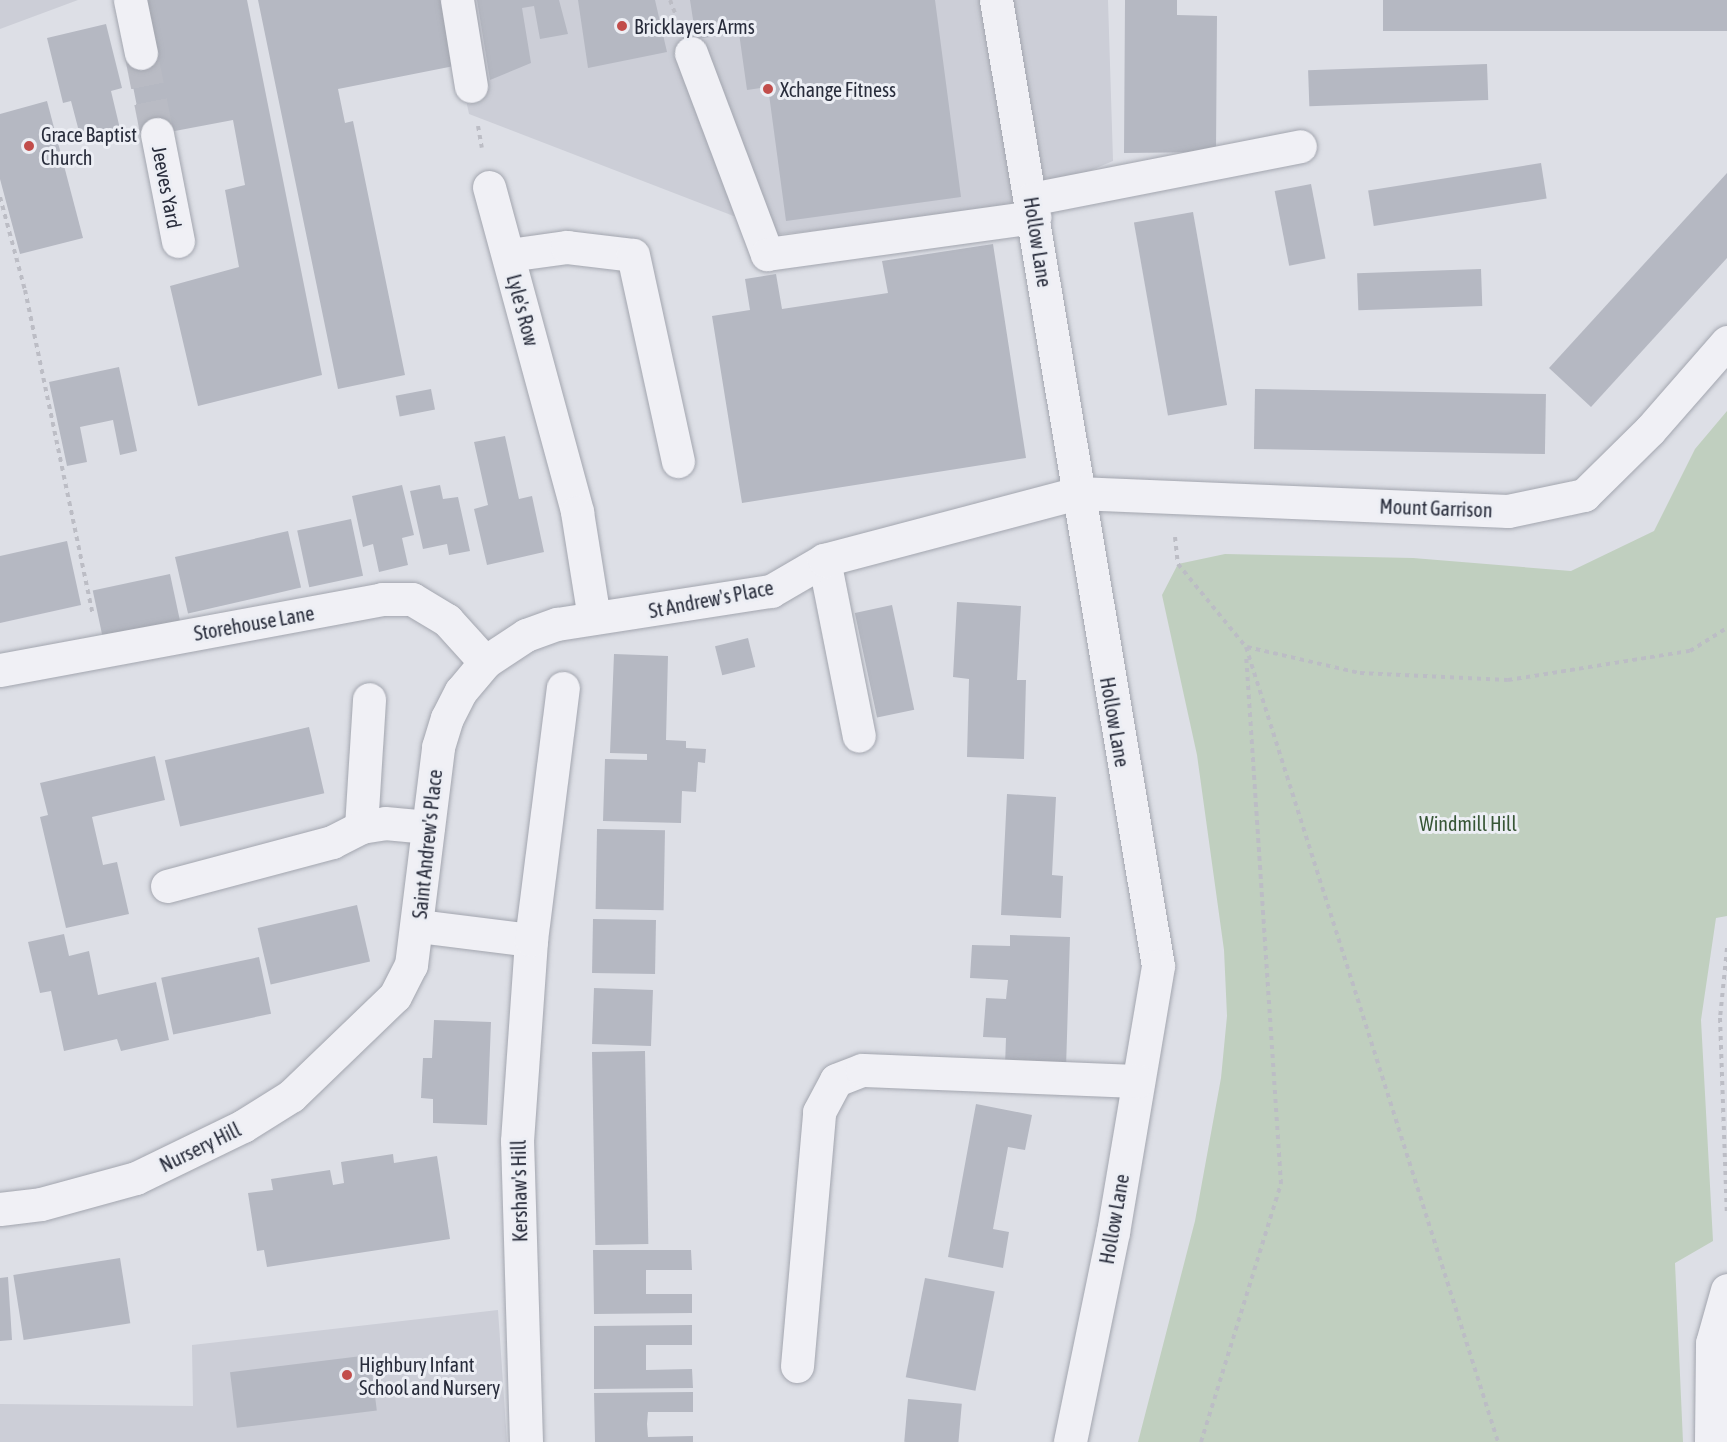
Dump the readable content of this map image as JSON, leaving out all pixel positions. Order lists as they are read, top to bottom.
{
  "streets": {
    "street": [
      "Jeeves Yard",
      "Hollow Lane",
      "Lyle's Row",
      "Mount Garrison",
      "St Andrew's Place",
      "Storehouse Lane",
      "Saint Andrew's Place",
      "Nursery Hill",
      "Kershaw's Hill"
    ]
  },
  "crossings": [
    ["Hollow Lane", "Mount Garrison"],
    ["Hollow Lane", "St Andrew's Place"],
    ["Lyle's Row", "St Andrew's Place"],
    ["Mount Garrison", "St Andrew's Place"],
    ["St Andrew's Place", "Storehouse Lane"],
    ["St Andrew's Place", "Saint Andrew's Place"],
    ["Storehouse Lane", "Saint Andrew's Place"],
    ["Saint Andrew's Place", "Nursery Hill"]
  ],
  "parks": ["Windmill Hill"],
  "places": [
    "Bricklayers Arms",
    "Xchange Fitness",
    "Grace Baptist Church",
    "Highbury Infant School and Nursery"
  ]
}
